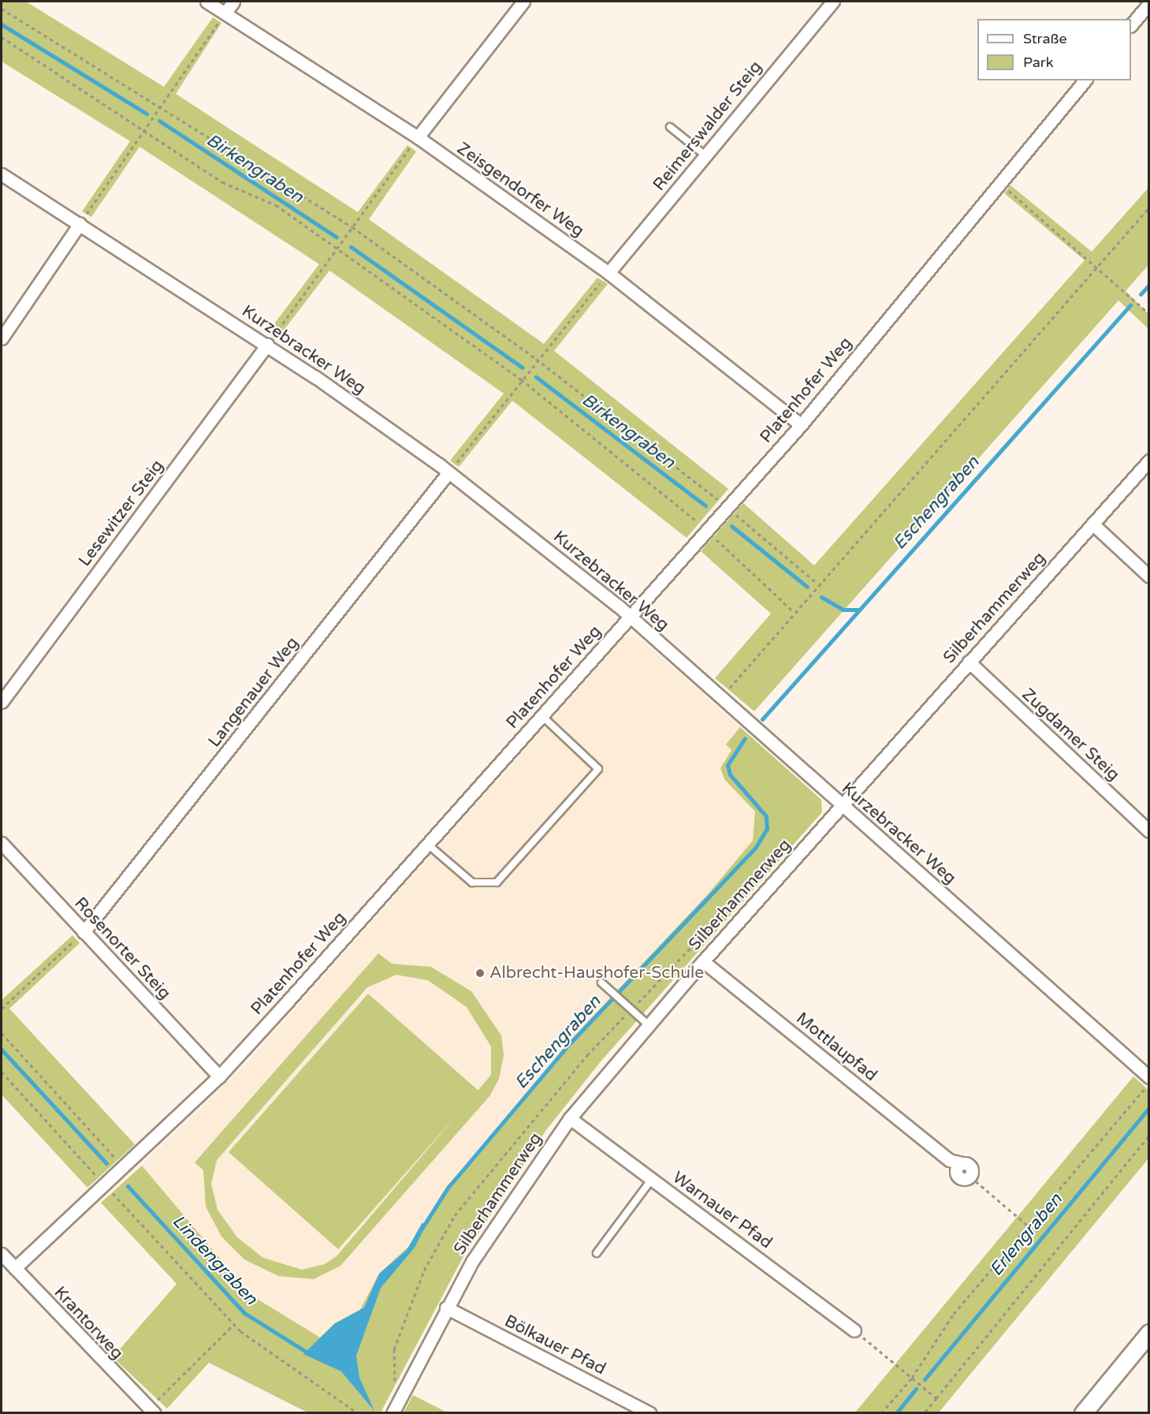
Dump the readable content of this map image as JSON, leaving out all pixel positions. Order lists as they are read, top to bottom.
{
  "streets": {
    "street": [
      "Reimerswalder Steig",
      "Zeisgendorfer Weg",
      "Kurzebracker Weg",
      "Platenhofer Weg",
      "Lesewitzer Steig",
      "Silberhammerweg",
      "Langenauer Weg",
      "Zugdamer Steig",
      "Rosenorter Steig",
      "Mottlaupfad",
      "Warnauer Pfad",
      "Krantorweg",
      "Bölkauer Pfad"
    ]
  },
  "crossings": [
    ["Reimerswalder Steig", "Zeisgendorfer Weg"],
    ["Zeisgendorfer Weg", "Platenhofer Weg"],
    ["Kurzebracker Weg", "Platenhofer Weg"],
    ["Kurzebracker Weg", "Lesewitzer Steig"],
    ["Kurzebracker Weg", "Silberhammerweg"],
    ["Kurzebracker Weg", "Langenauer Weg"],
    ["Platenhofer Weg", "Rosenorter Steig"],
    ["Platenhofer Weg", "Krantorweg"],
    ["Silberhammerweg", "Zugdamer Steig"],
    ["Silberhammerweg", "Mottlaupfad"],
    ["Silberhammerweg", "Warnauer Pfad"],
    ["Silberhammerweg", "Bölkauer Pfad"],
    ["Langenauer Weg", "Rosenorter Steig"]
  ],
  "water": [
    "Birkengraben",
    "Eschengraben",
    "Erlengraben",
    "Lindengraben"
  ],
  "places": ["Albrecht-Haushofer-Schule"],
  "legend": ["Straße", "Park"]
}
